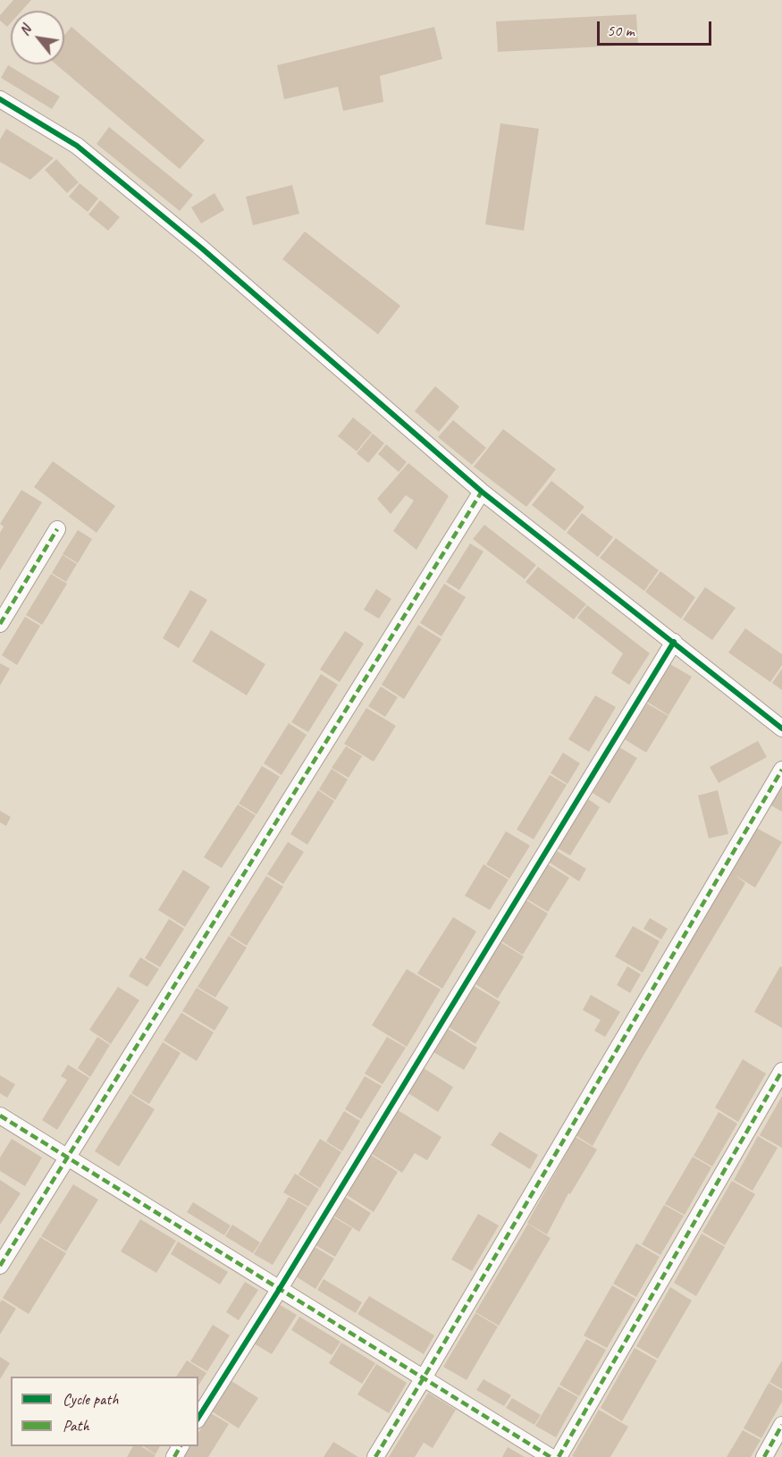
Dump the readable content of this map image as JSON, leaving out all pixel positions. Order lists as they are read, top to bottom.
{
  "legend": ["Cycle path", "Path"],
  "scale_bar": "50 m",
  "north": "top left"
}
